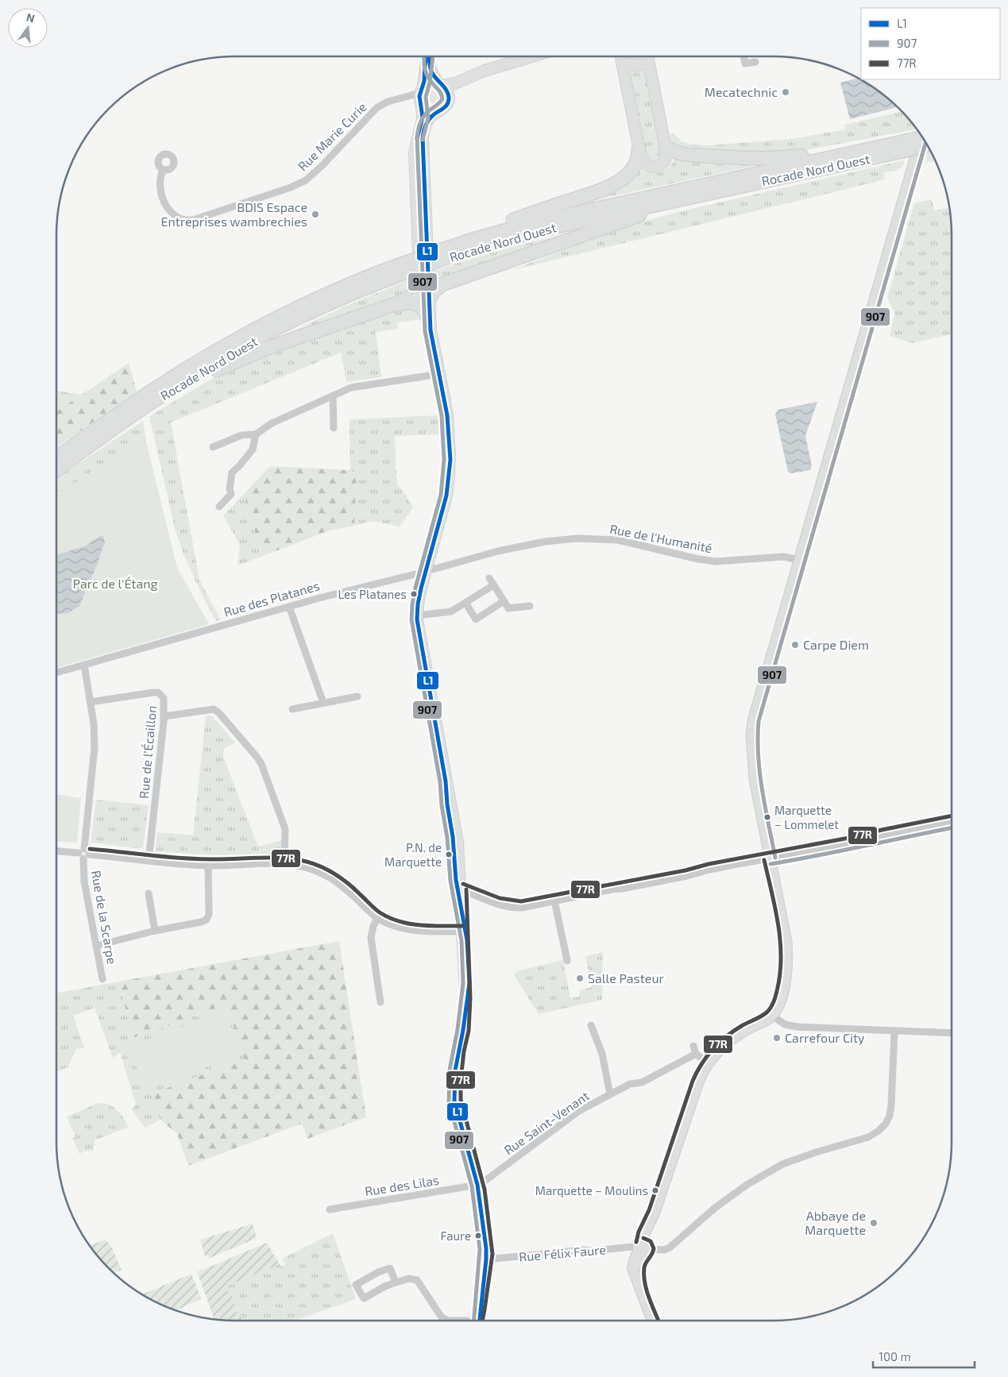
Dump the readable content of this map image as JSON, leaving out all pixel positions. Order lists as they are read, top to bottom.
{
  "streets": {
    "highway": ["Rocade Nord Ouest"],
    "street": [
      "Rue Marie Curie",
      "Rue de l'Humanité",
      "Rue des Platanes",
      "Rue de l'Écaillon",
      "Rue de la Scarpe",
      "Rue Saint-Venant",
      "Rue des Lilas",
      "Rue Félix Faure"
    ]
  },
  "crossings": [
    ["Rue de l'Humanité", "Rue des Platanes"],
    ["Rue des Platanes", "Rue de la Scarpe"],
    ["Rue de l'Écaillon", "Rue de la Scarpe"],
    ["Rue Saint-Venant", "Rue des Lilas"]
  ],
  "parks": ["Parc de l'Étang"],
  "places": [
    "Mecatechnic",
    "BDIS Espace Entreprises wambrechies",
    "Les Platanes",
    "Carpe Diem",
    "Marquette – Lommelet",
    "P.N. de Marquette",
    "Salle Pasteur",
    "Carrefour City",
    "Marquette – Moulins",
    "Abbaye de Marquette",
    "Faure"
  ],
  "lines": ["transit line L1", "transit line 907", "transit line 77R"],
  "legend": ["L1", "907", "77R"],
  "scale_bar": "100 m",
  "north": "top"
}
